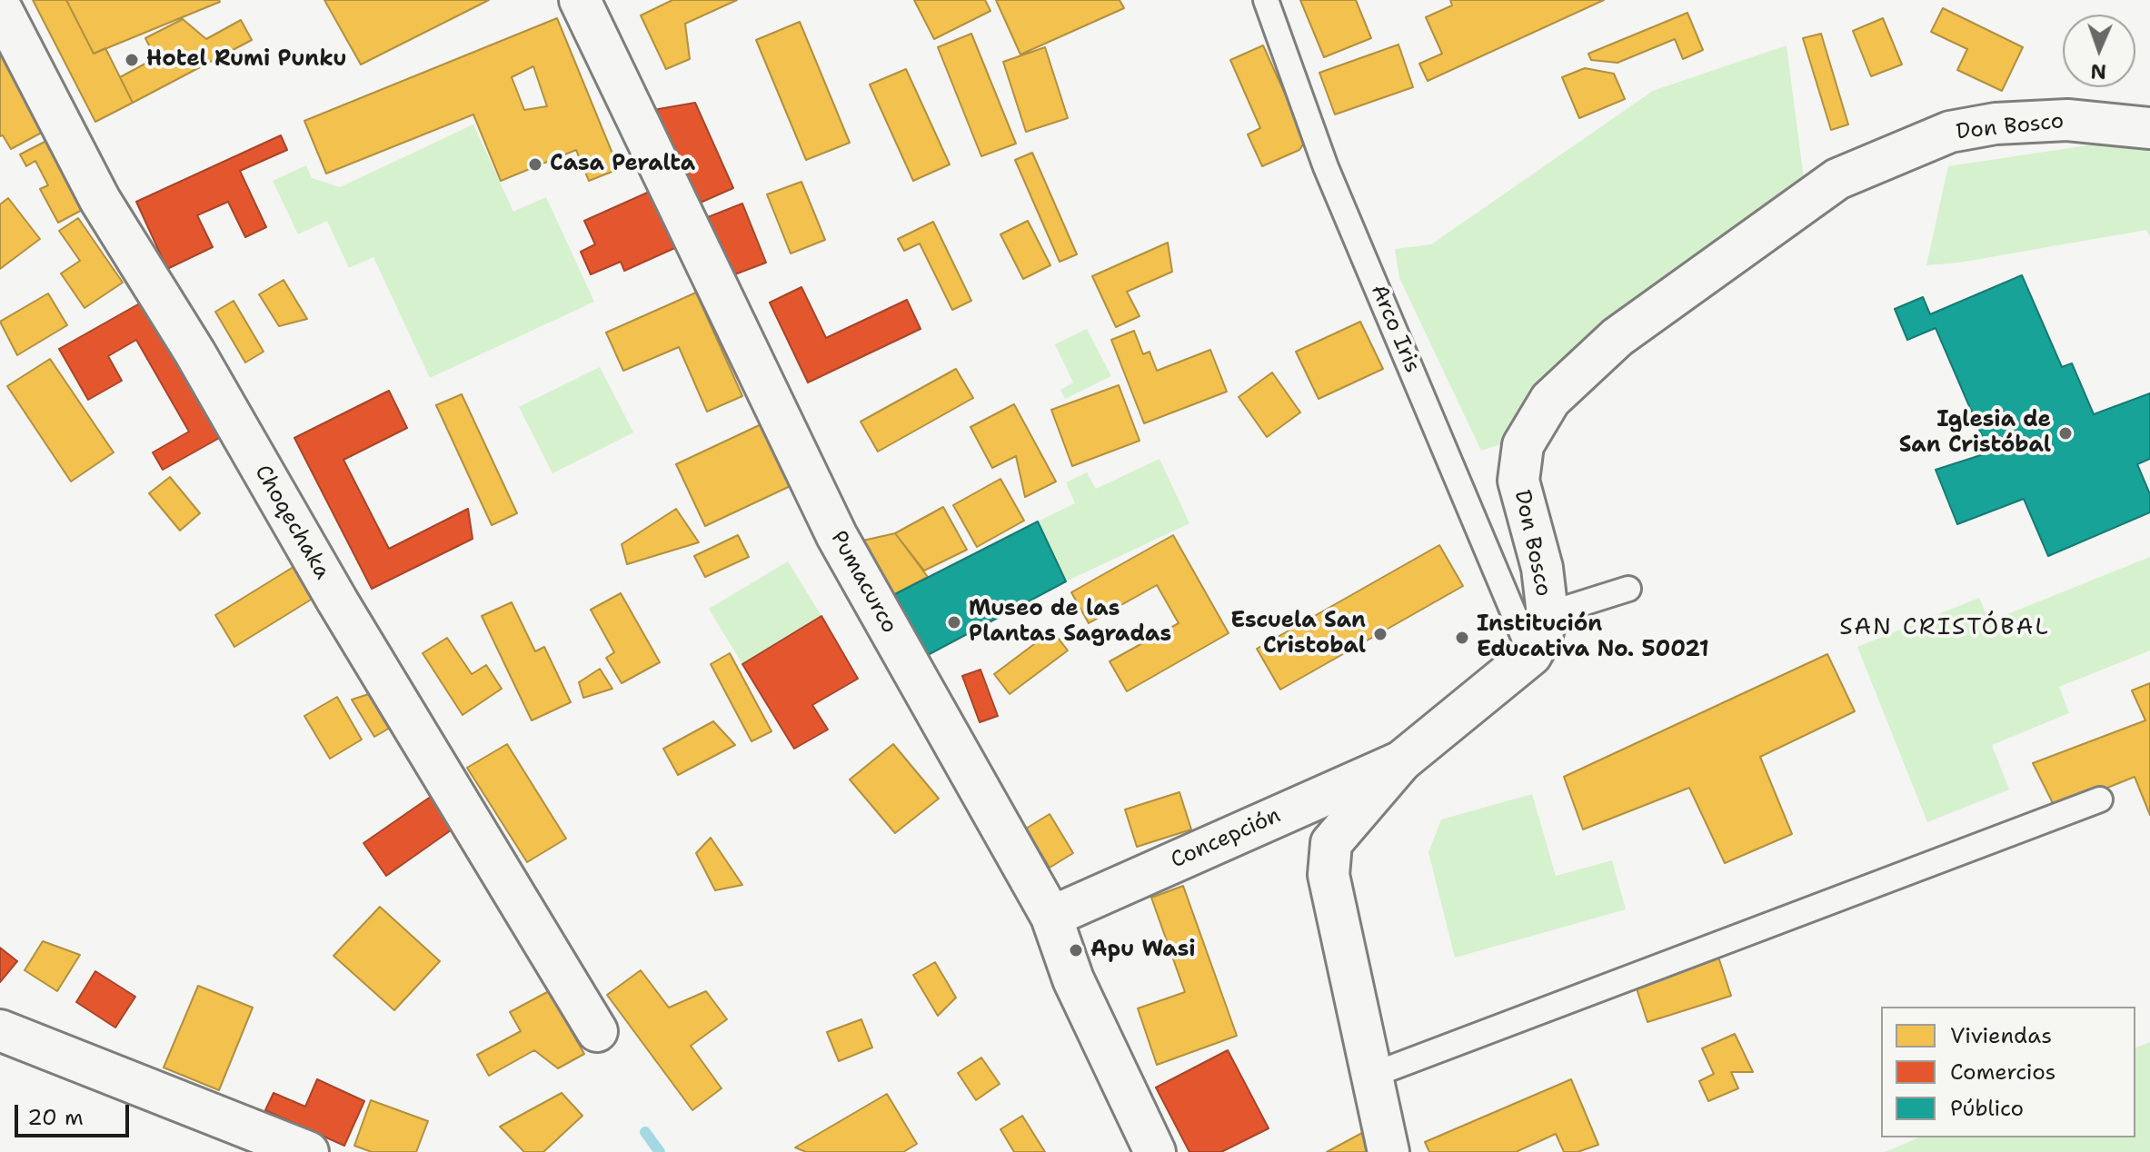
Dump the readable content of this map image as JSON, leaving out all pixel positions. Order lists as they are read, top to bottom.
{
  "streets": {
    "street": [
      "Don Bosco",
      "Choqechaka",
      "Pumacurco",
      "Concepción"
    ],
    "lane": ["Arco Iris"]
  },
  "crossings": [
    ["Don Bosco", "Arco Iris"],
    ["Don Bosco", "Concepción"],
    ["Pumacurco", "Concepción"]
  ],
  "districts": ["SAN CRISTÓBAL"],
  "places": [
    "Hotel Rumi Punku",
    "Casa Peralta",
    "Iglesia de San Cristóbal",
    "Museo de las Plantas Sagradas",
    "Escuela San Cristobal",
    "Institución Educativa No. 50021",
    "Apu Wasi"
  ],
  "legend": ["Viviendas", "Comercios", "Público"],
  "scale_bar": "20 m",
  "north": "bottom"
}
